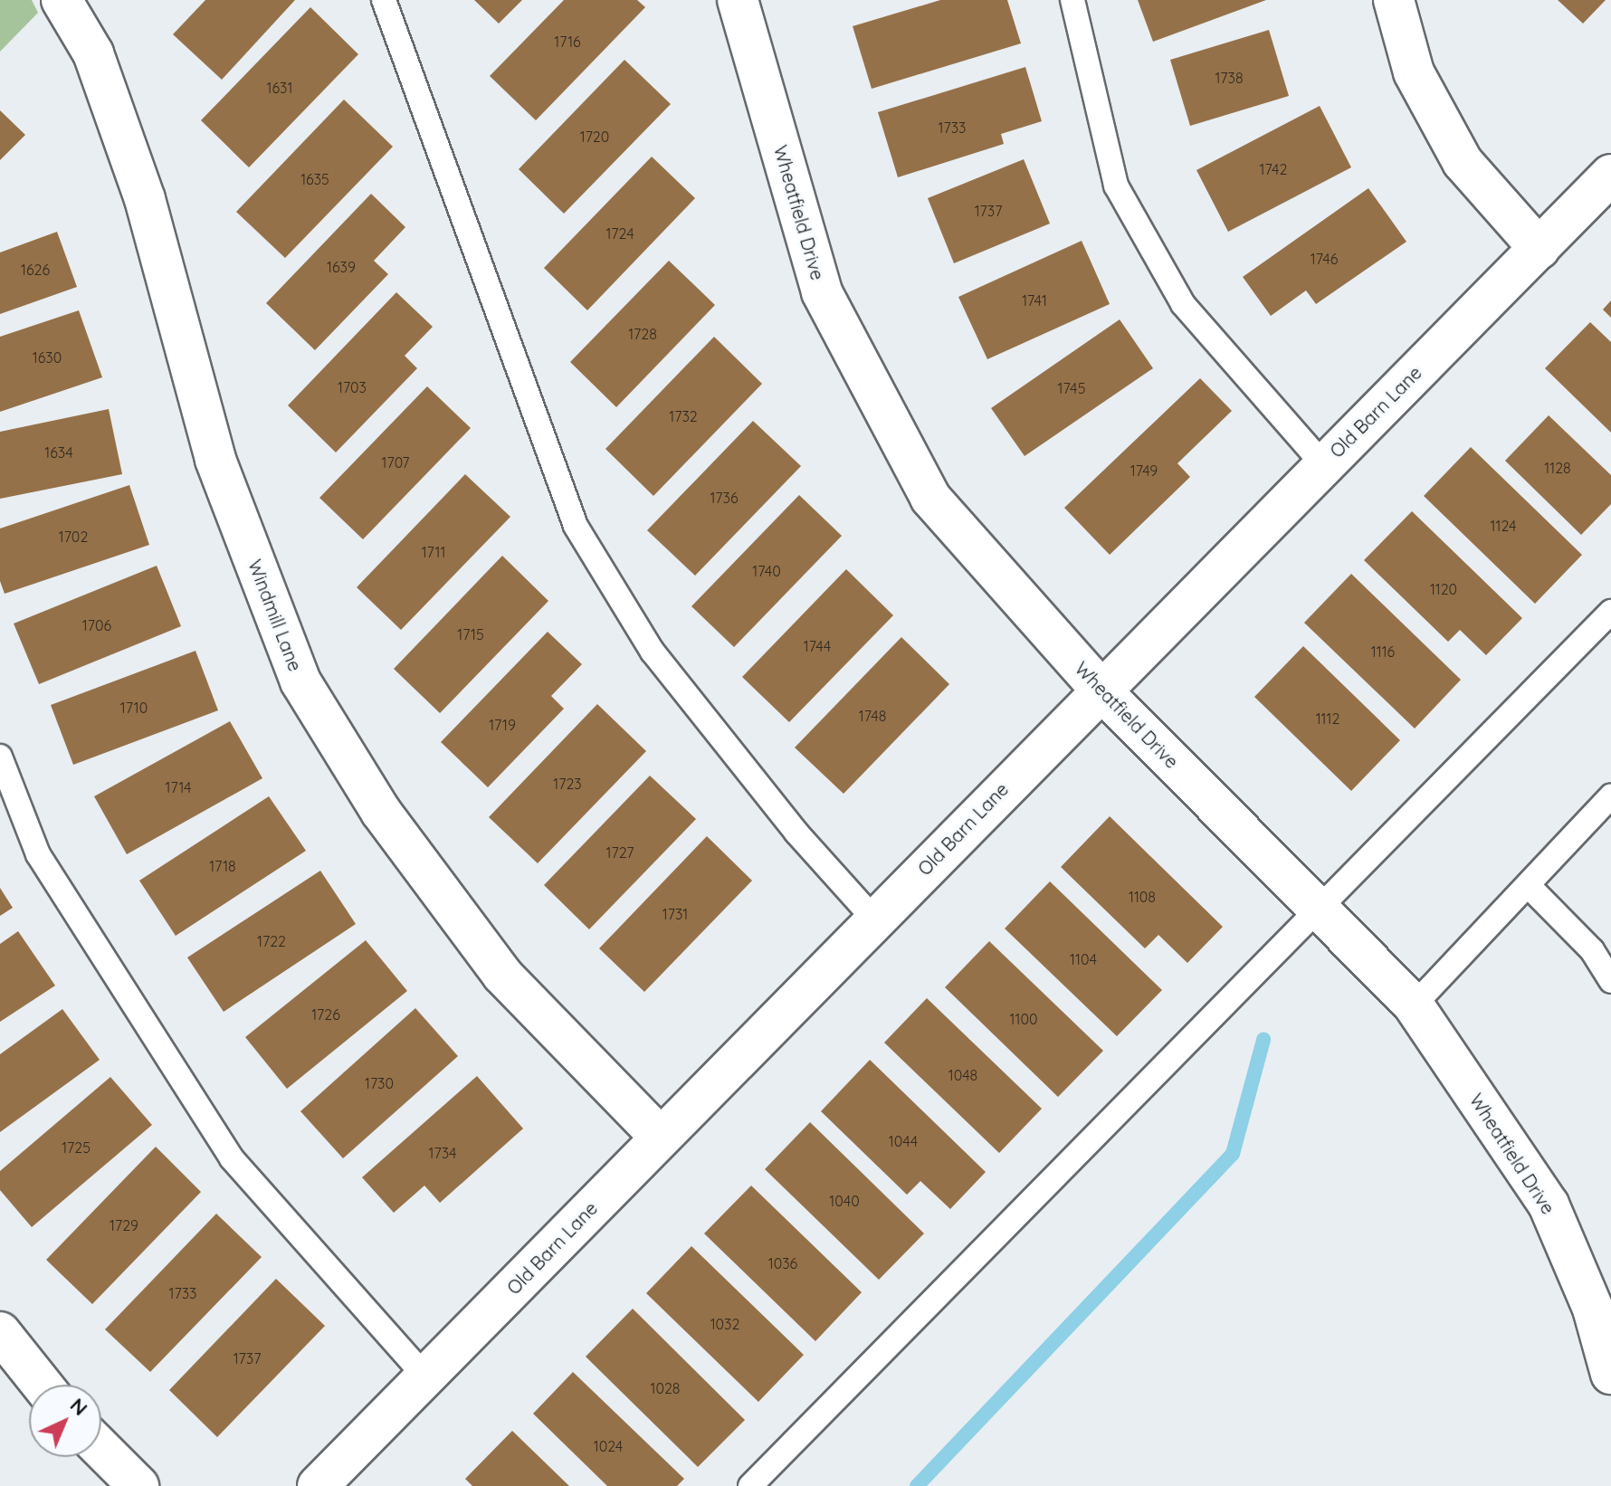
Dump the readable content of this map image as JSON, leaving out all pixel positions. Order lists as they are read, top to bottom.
{
  "streets": {
    "street": ["Wheatfield Drive", "Old Barn Lane", "Windmill Lane"]
  },
  "crossings": [
    ["Wheatfield Drive", "Old Barn Lane"],
    ["Old Barn Lane", "Windmill Lane"]
  ],
  "house_numbers": [
    "1716",
    "1738",
    "1631",
    "1733",
    "1720",
    "1742",
    "1635",
    "1737",
    "1724",
    "1746",
    "1639",
    "1626",
    "1741",
    "1728",
    "1630",
    "1703",
    "1745",
    "1732",
    "1634",
    "1707",
    "1128",
    "1749",
    "1736",
    "1124",
    "1702",
    "1711",
    "1740",
    "1120",
    "1706",
    "1715",
    "1744",
    "1116",
    "1710",
    "1748",
    "1112",
    "1719",
    "1723",
    "1714",
    "1727",
    "1718",
    "1108",
    "1731",
    "1722",
    "1104",
    "1726",
    "1100",
    "1048",
    "1730",
    "1044",
    "1725",
    "1734",
    "1040",
    "1729",
    "1036",
    "1733",
    "1032",
    "1737",
    "1028",
    "1024"
  ],
  "north": "top right"
}
